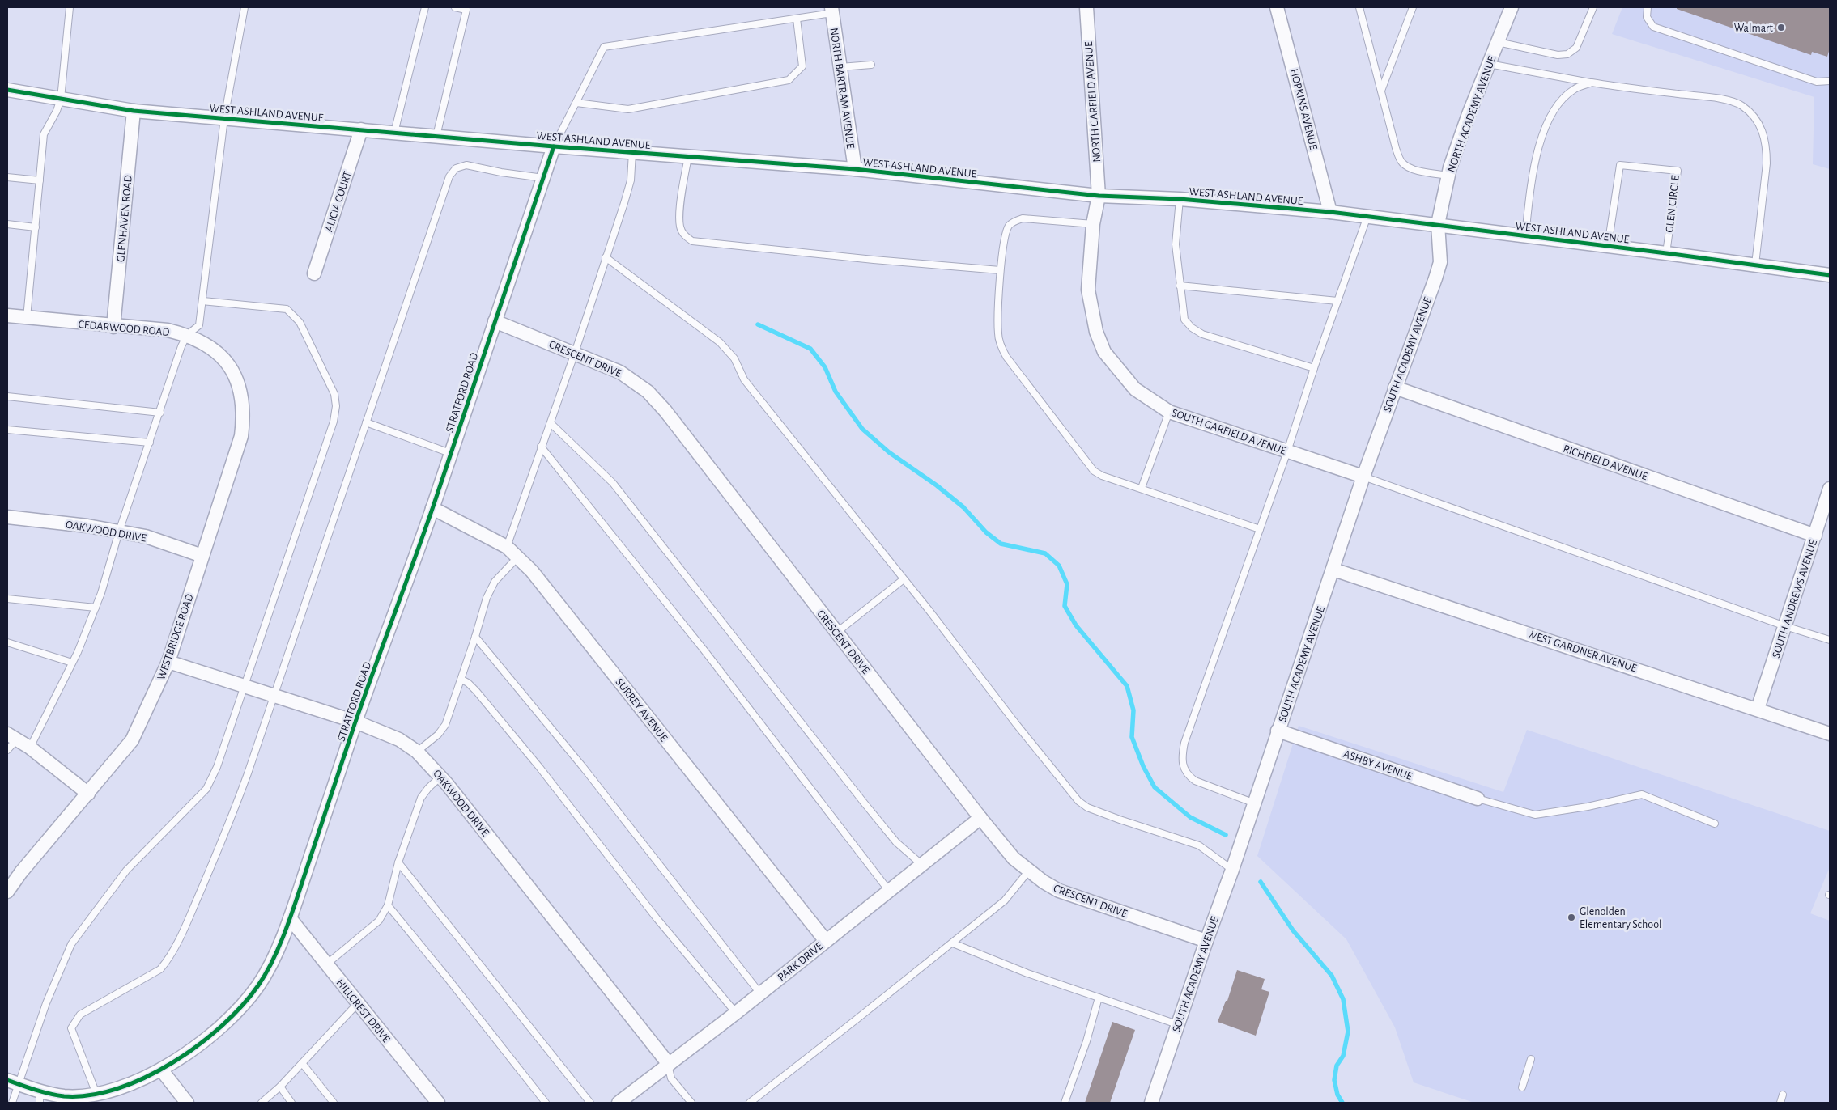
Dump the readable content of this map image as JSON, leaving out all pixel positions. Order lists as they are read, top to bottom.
{
  "streets": {
    "street": [
      "NORTH BARTRAM AVENUE",
      "NORTH GARFIELD AVENUE",
      "HOPKINS AVENUE",
      "WEST ASHLAND AVENUE",
      "NORTH ACADEMY AVENUE",
      "ALICIA COURT",
      "GLENHAVEN ROAD",
      "CEDARWOOD ROAD",
      "SOUTH ACADEMY AVENUE",
      "CRESCENT DRIVE",
      "STRATFORD ROAD",
      "SOUTH GARFIELD AVENUE",
      "RICHFIELD AVENUE",
      "OAKWOOD DRIVE",
      "SOUTH ANDREWS AVENUE",
      "WESTBRIDGE ROAD",
      "WEST GARDNER AVENUE",
      "SURREY AVENUE",
      "ASHBY AVENUE",
      "PARK DRIVE",
      "HILLCREST DRIVE"
    ],
    "lane": ["GLEN CIRCLE"]
  },
  "crossings": [
    ["NORTH BARTRAM AVENUE", "WEST ASHLAND AVENUE"],
    ["NORTH GARFIELD AVENUE", "WEST ASHLAND AVENUE"],
    ["NORTH GARFIELD AVENUE", "SOUTH GARFIELD AVENUE"],
    ["HOPKINS AVENUE", "WEST ASHLAND AVENUE"],
    ["WEST ASHLAND AVENUE", "NORTH ACADEMY AVENUE"],
    ["WEST ASHLAND AVENUE", "ALICIA COURT"],
    ["WEST ASHLAND AVENUE", "GLEN CIRCLE"],
    ["WEST ASHLAND AVENUE", "GLENHAVEN ROAD"],
    ["WEST ASHLAND AVENUE", "SOUTH ACADEMY AVENUE"],
    ["WEST ASHLAND AVENUE", "STRATFORD ROAD"],
    ["WEST ASHLAND AVENUE", "SOUTH GARFIELD AVENUE"],
    ["NORTH ACADEMY AVENUE", "SOUTH ACADEMY AVENUE"],
    ["GLENHAVEN ROAD", "CEDARWOOD ROAD"],
    ["CEDARWOOD ROAD", "WESTBRIDGE ROAD"],
    ["SOUTH ACADEMY AVENUE", "CRESCENT DRIVE"],
    ["SOUTH ACADEMY AVENUE", "SOUTH GARFIELD AVENUE"],
    ["SOUTH ACADEMY AVENUE", "RICHFIELD AVENUE"],
    ["SOUTH ACADEMY AVENUE", "WEST GARDNER AVENUE"],
    ["SOUTH ACADEMY AVENUE", "ASHBY AVENUE"],
    ["CRESCENT DRIVE", "STRATFORD ROAD"],
    ["CRESCENT DRIVE", "PARK DRIVE"],
    ["STRATFORD ROAD", "OAKWOOD DRIVE"],
    ["STRATFORD ROAD", "SURREY AVENUE"],
    ["STRATFORD ROAD", "HILLCREST DRIVE"],
    ["RICHFIELD AVENUE", "SOUTH ANDREWS AVENUE"],
    ["OAKWOOD DRIVE", "WESTBRIDGE ROAD"],
    ["OAKWOOD DRIVE", "PARK DRIVE"],
    ["SOUTH ANDREWS AVENUE", "WEST GARDNER AVENUE"],
    ["SURREY AVENUE", "PARK DRIVE"]
  ],
  "places": ["Walmart", "Glenolden Elementary School"]
}
